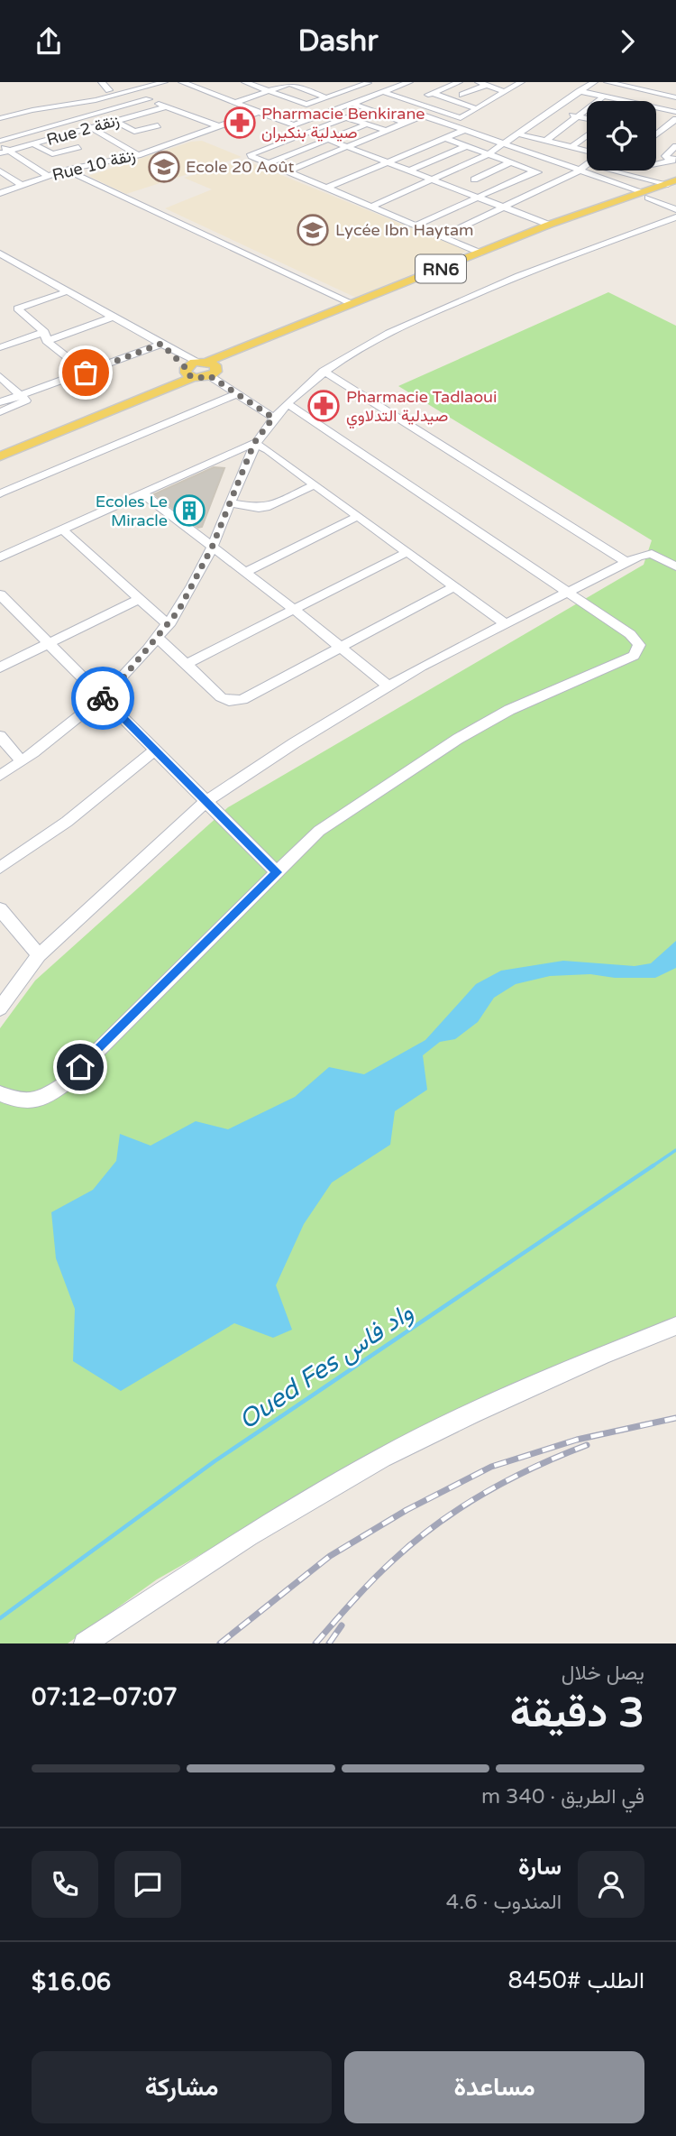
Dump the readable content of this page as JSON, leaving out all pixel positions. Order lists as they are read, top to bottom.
{
  "streets": {
    "main road": ["RN6"],
    "street": ["Rue 2 زنقة", "Rue 10 زنقة"]
  },
  "water": ["Oued Fes واد فاس"],
  "places": {
    "pharmacy": ["Pharmacie Benkirane صيدلية بنكيران", "Pharmacie Tadlaoui صيدلية التدلاوي"],
    "school or university": ["Ecole 20 Août", "Lycée Ibn Haytam"],
    "building": ["Ecoles Le Miracle"]
  },
  "page": {
    "header": "Dashr",
    "heading": ["3 دقيقة", "يصل خلال", "07:07–07:12"],
    "panel": [
      "سارة",
      "المندوب · 4.6",
      "الطلب #8450",
      "$16.06"
    ],
    "bar": "في الطريق · 340 m",
    "buttons": ["مساعدة", "مشاركة"]
  }
}
